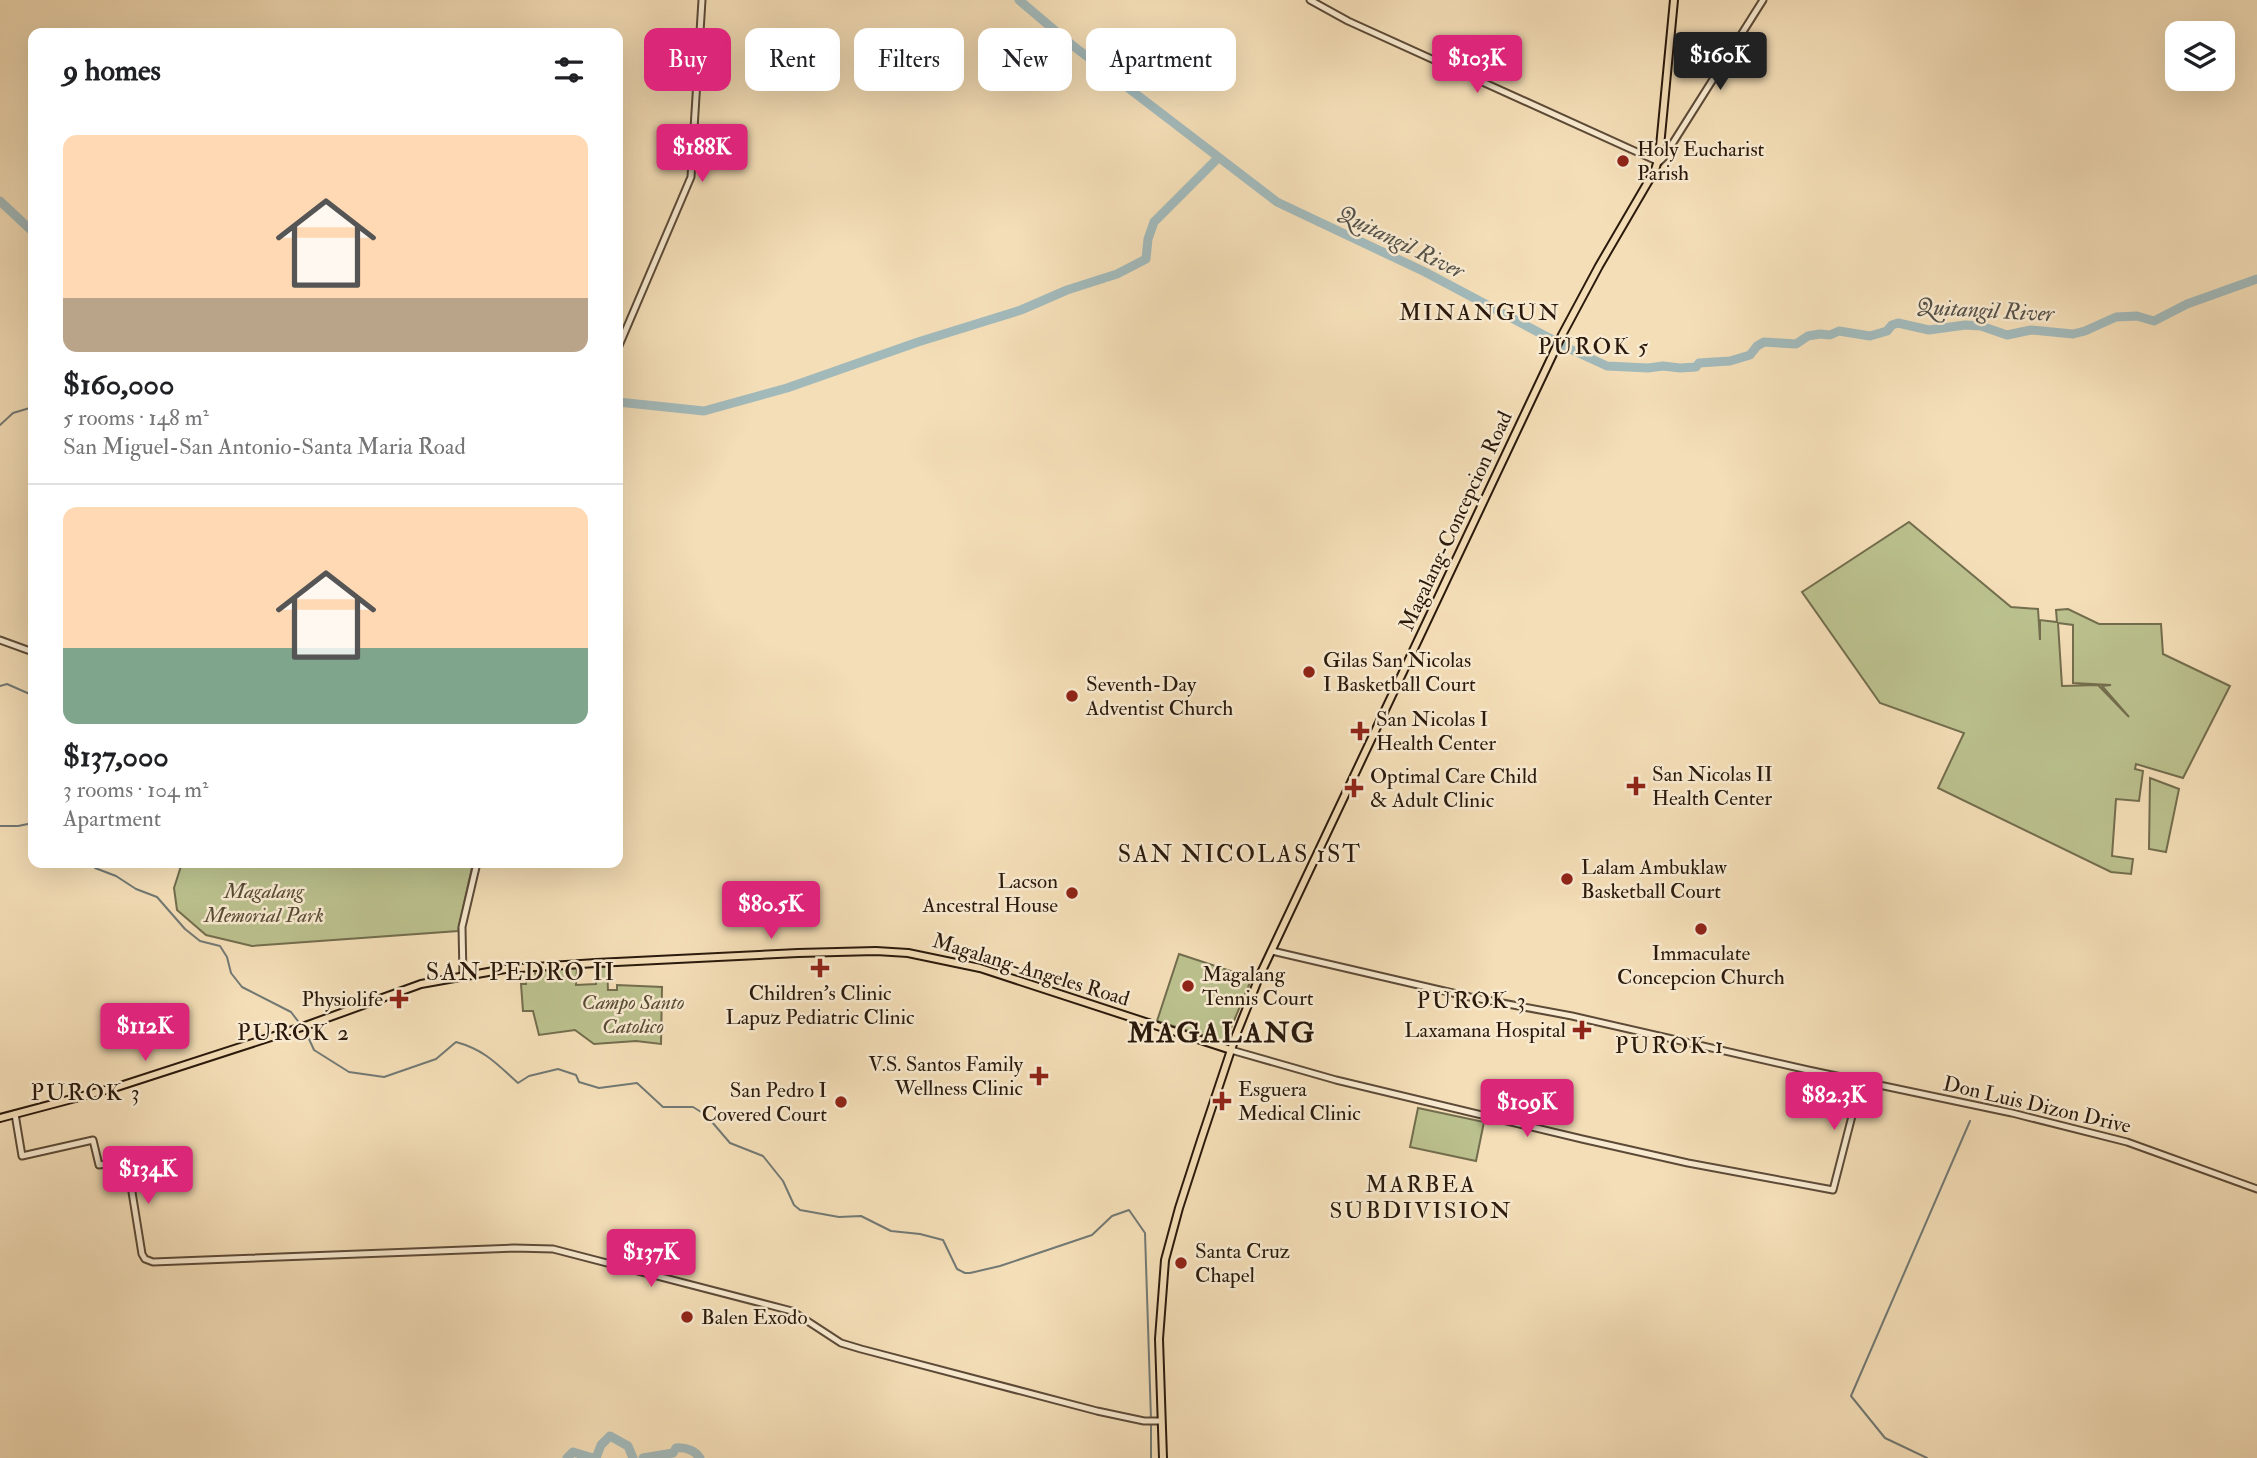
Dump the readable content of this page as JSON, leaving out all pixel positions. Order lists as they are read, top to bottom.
{
  "streets": {
    "main road": ["Magalang-Concepcion Road", "Magalang-Angeles Road"],
    "street": ["Don Luis Dizon Drive"]
  },
  "crossings": [
    ["Magalang-Concepcion Road", "Magalang-Angeles Road"],
    ["Magalang-Concepcion Road", "Don Luis Dizon Drive"]
  ],
  "districts": [
    "MINANGUN",
    "PUROK 5",
    "SAN NICOLAS 1ST",
    "SAN PEDRO II",
    "PUROK 3",
    "PUROK 2",
    "MAGALANG",
    "PUROK 1",
    "PUROK 3",
    "MARBEA SUBDIVISION"
  ],
  "water": ["Quitangil River"],
  "parks": ["Magalang Memorial Park", "Campo Santo Catolico"],
  "places": {
    "other": [
      "Holy Eucharist Parish",
      "Gilas San Nicolas I Basketball Court",
      "Seventh-Day Adventist Church",
      "Lalam Ambuklaw Basketball Court",
      "Lacson Ancestral House",
      "Immaculate Concepcion Church",
      "Magalang Tennis Court",
      "San Pedro I Covered Court",
      "Santa Cruz Chapel",
      "Balen Exodo"
    ],
    "health": [
      "San Nicolas I Health Center",
      "San Nicolas II Health Center",
      "Optimal Care Child & Adult Clinic",
      "Children's Clinic Lapuz Pediatric Clinic",
      "Physiolife",
      "Laxamana Hospital",
      "V.S. Santos Family Wellness Clinic",
      "Esguera Medical Clinic"
    ]
  },
  "page": {
    "chip": [
      "Buy",
      "Rent",
      "Filters",
      "New",
      "Apartment"
    ],
    "heading": "9 homes",
    "price": [
      "$160K",
      "$103K",
      "$188K",
      "$80.5K",
      "$112K",
      "$82.3K",
      "$109K",
      "$134K",
      "$137K"
    ],
    "list": [
      {
        "name": "$160,000",
        "note": "5 rooms · 148 m² · San Miguel-San Antonio-Santa Maria Road"
      },
      {
        "name": "$137,000",
        "note": "3 rooms · 104 m² · Apartment"
      }
    ]
  }
}
